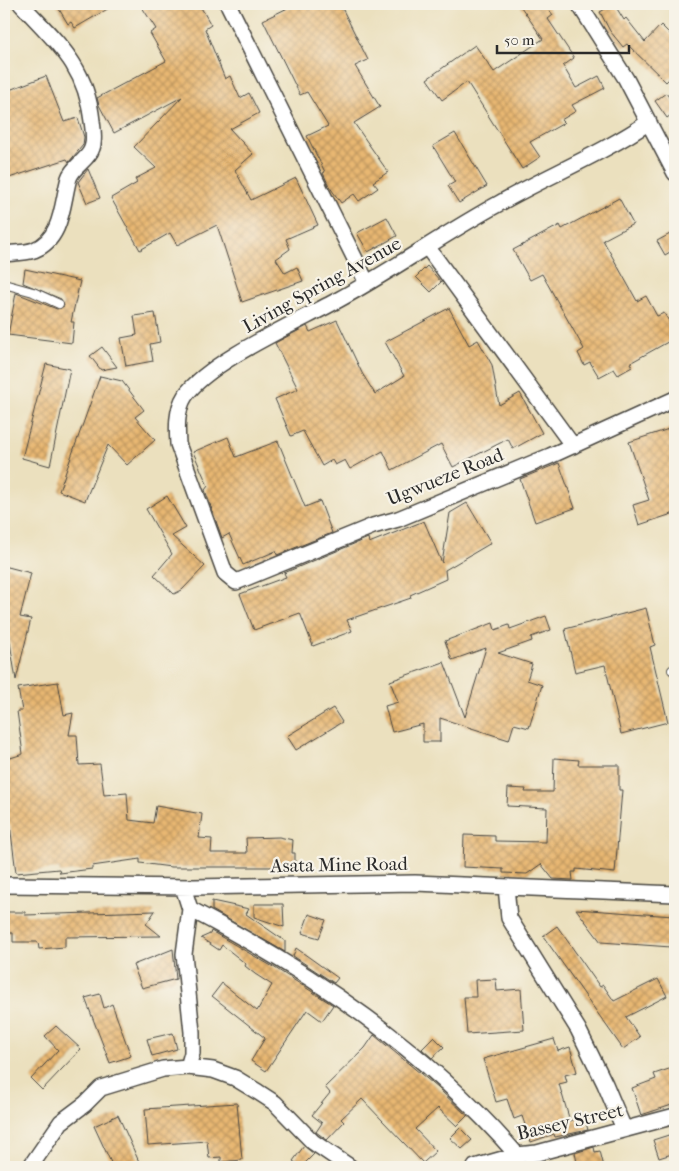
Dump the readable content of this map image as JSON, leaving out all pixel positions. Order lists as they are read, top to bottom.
{
  "streets": {
    "street": [
      "Living Spring Avenue",
      "Ugwueze Road",
      "Asata Mine Road",
      "Bassey Street"
    ]
  },
  "crossings": [
    ["Living Spring Avenue", "Ugwueze Road"]
  ],
  "scale_bar": "50 m"
}
